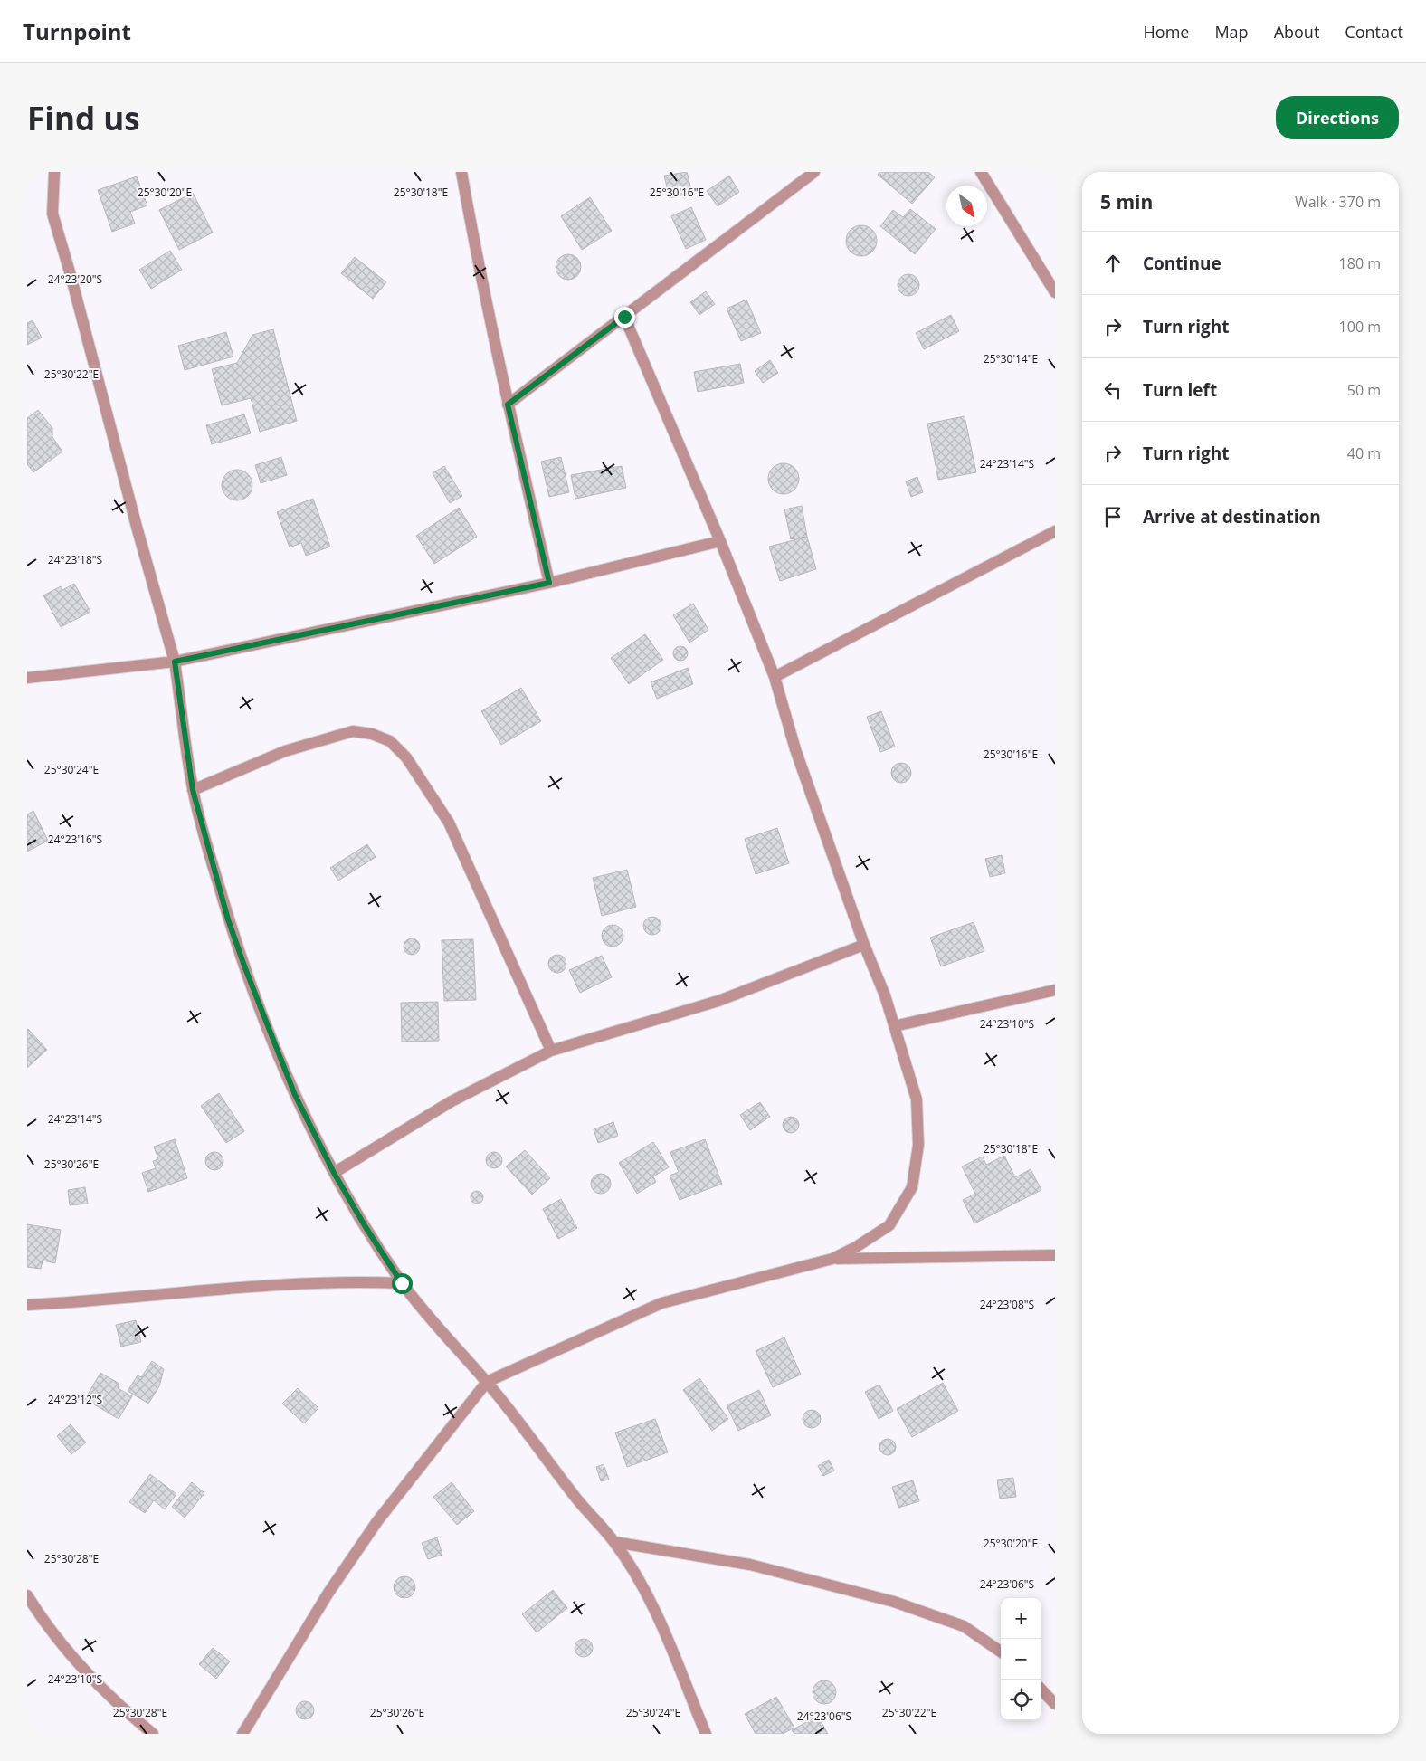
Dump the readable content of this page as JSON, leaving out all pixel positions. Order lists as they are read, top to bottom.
{
  "north": "bottom right",
  "page": {
    "header": "Turnpoint",
    "nav": [
      "Home",
      "Map",
      "About",
      "Contact"
    ],
    "buttons": "Directions",
    "title": "Find us",
    "heading": ["5 min", "Walk · 370 m"],
    "list": [
      ["Continue", "180 m"],
      ["Turn right", "100 m"],
      ["Turn left", "50 m"],
      ["Turn right", "40 m"],
      "Arrive at destination"
    ],
    "map_buttons": ["+", "−"]
  },
  "coordinates": [
    "25°30'20\"E",
    "25°30'18\"E",
    "25°30'16\"E",
    "24°23'20\"S",
    "25°30'14\"E",
    "25°30'22\"E",
    "24°23'14\"S",
    "24°23'18\"S",
    "25°30'24\"E",
    "24°23'16\"S",
    "24°23'10\"S",
    "25°30'26\"E",
    "24°23'08\"S",
    "24°23'12\"S",
    "25°30'28\"E",
    "24°23'06\"S"
  ]
}
